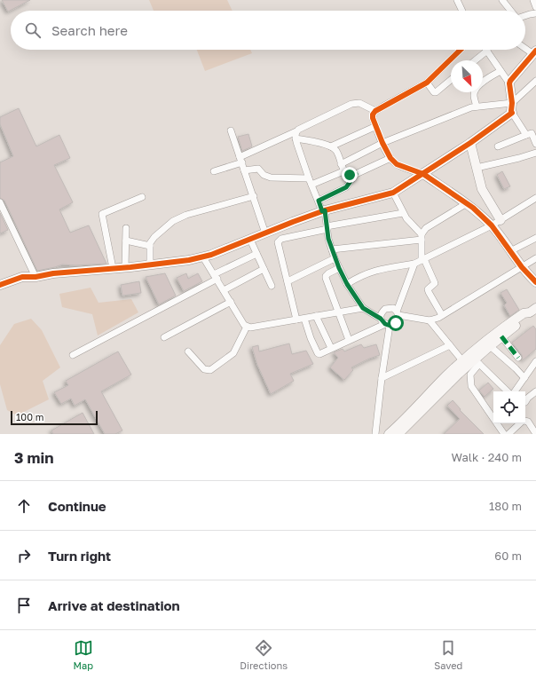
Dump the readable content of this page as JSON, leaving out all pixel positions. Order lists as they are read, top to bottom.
{
  "scale_bar": "100 m",
  "north": "bottom right",
  "page": {
    "search": "Search here",
    "scale": "100 m",
    "heading": ["3 min", "Walk · 240 m"],
    "list": [
      ["Continue", "180 m"],
      ["Turn right", "60 m"],
      "Arrive at destination"
    ],
    "nav": ["Map", "Directions", "Saved"]
  }
}
